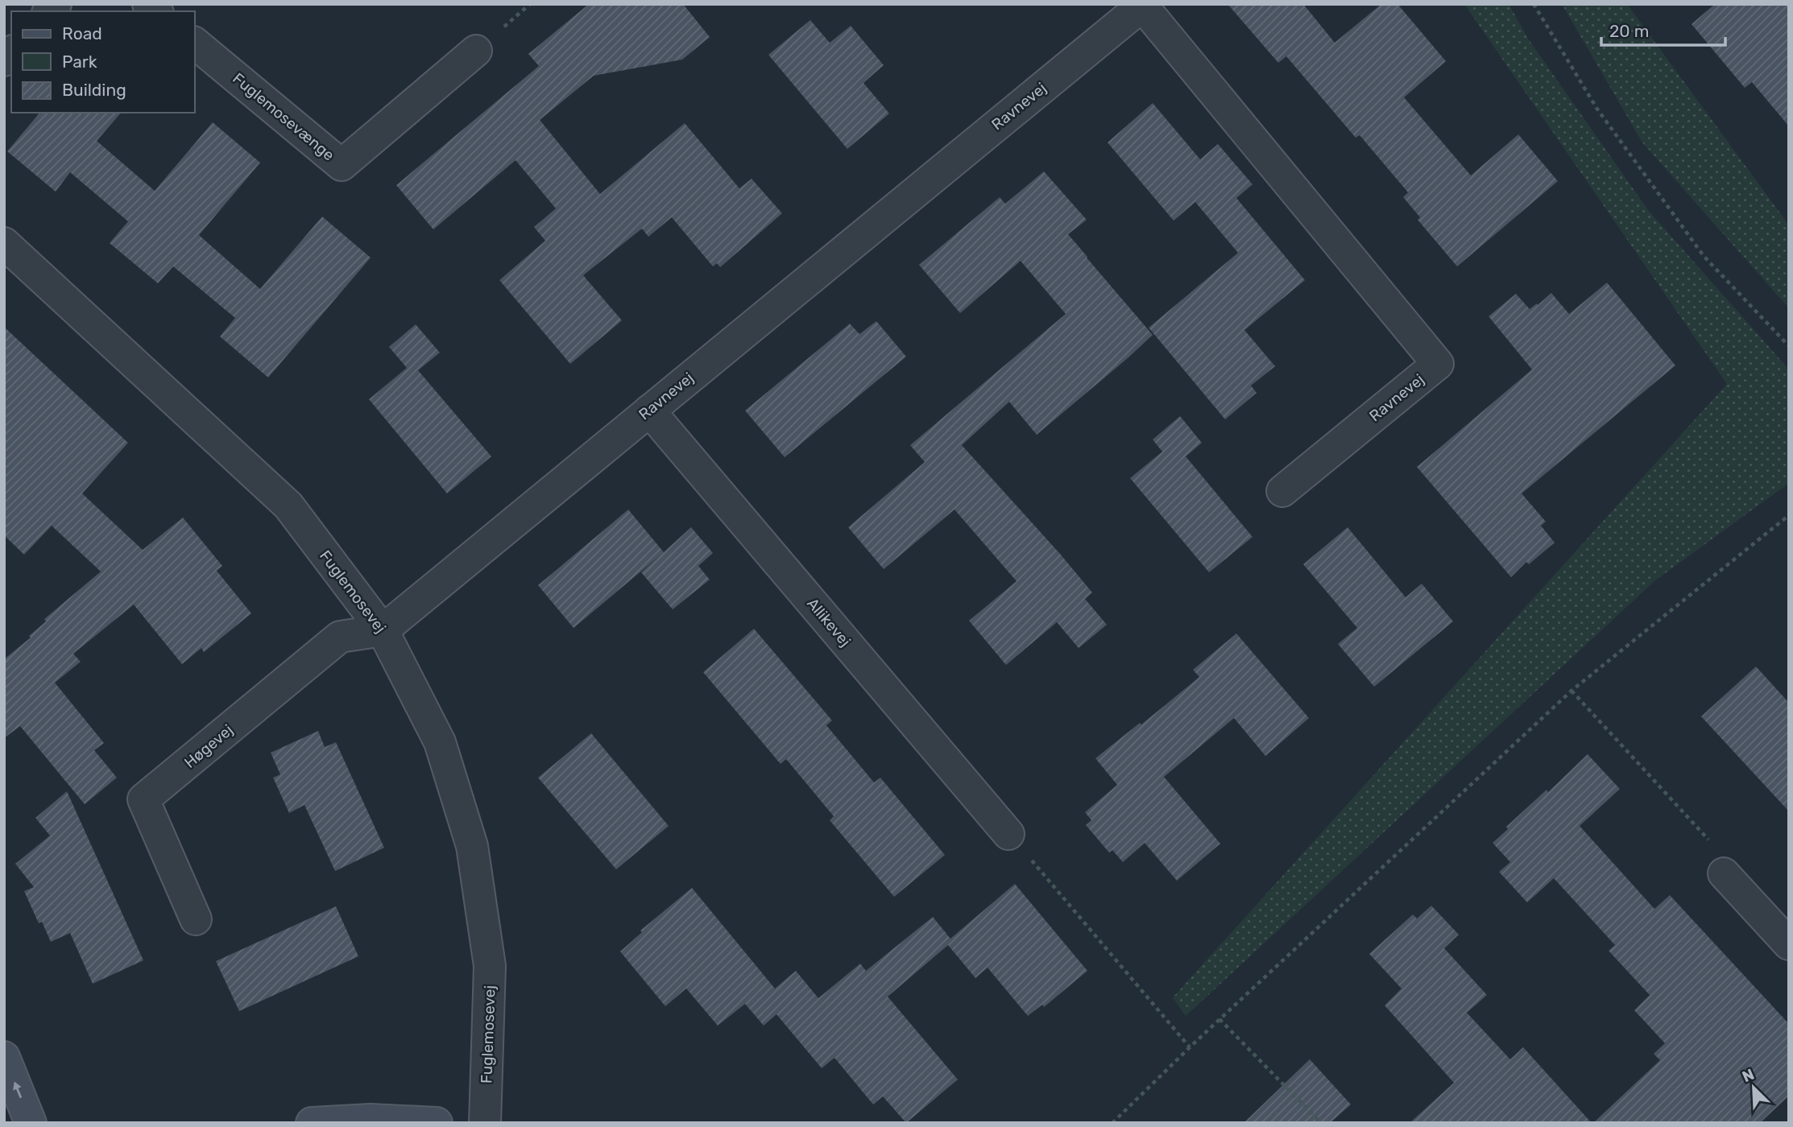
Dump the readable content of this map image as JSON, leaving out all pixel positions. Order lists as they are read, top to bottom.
{
  "streets": {
    "street": [
      "Ravnevej",
      "Fuglemosevænge",
      "Fuglemosevej",
      "Allikevej",
      "Høgevej"
    ]
  },
  "crossings": [
    ["Ravnevej", "Fuglemosevej"],
    ["Ravnevej", "Allikevej"],
    ["Ravnevej", "Høgevej"],
    ["Fuglemosevej", "Høgevej"]
  ],
  "legend": ["Road", "Park", "Building"],
  "scale_bar": "20 m",
  "north": "top left"
}
